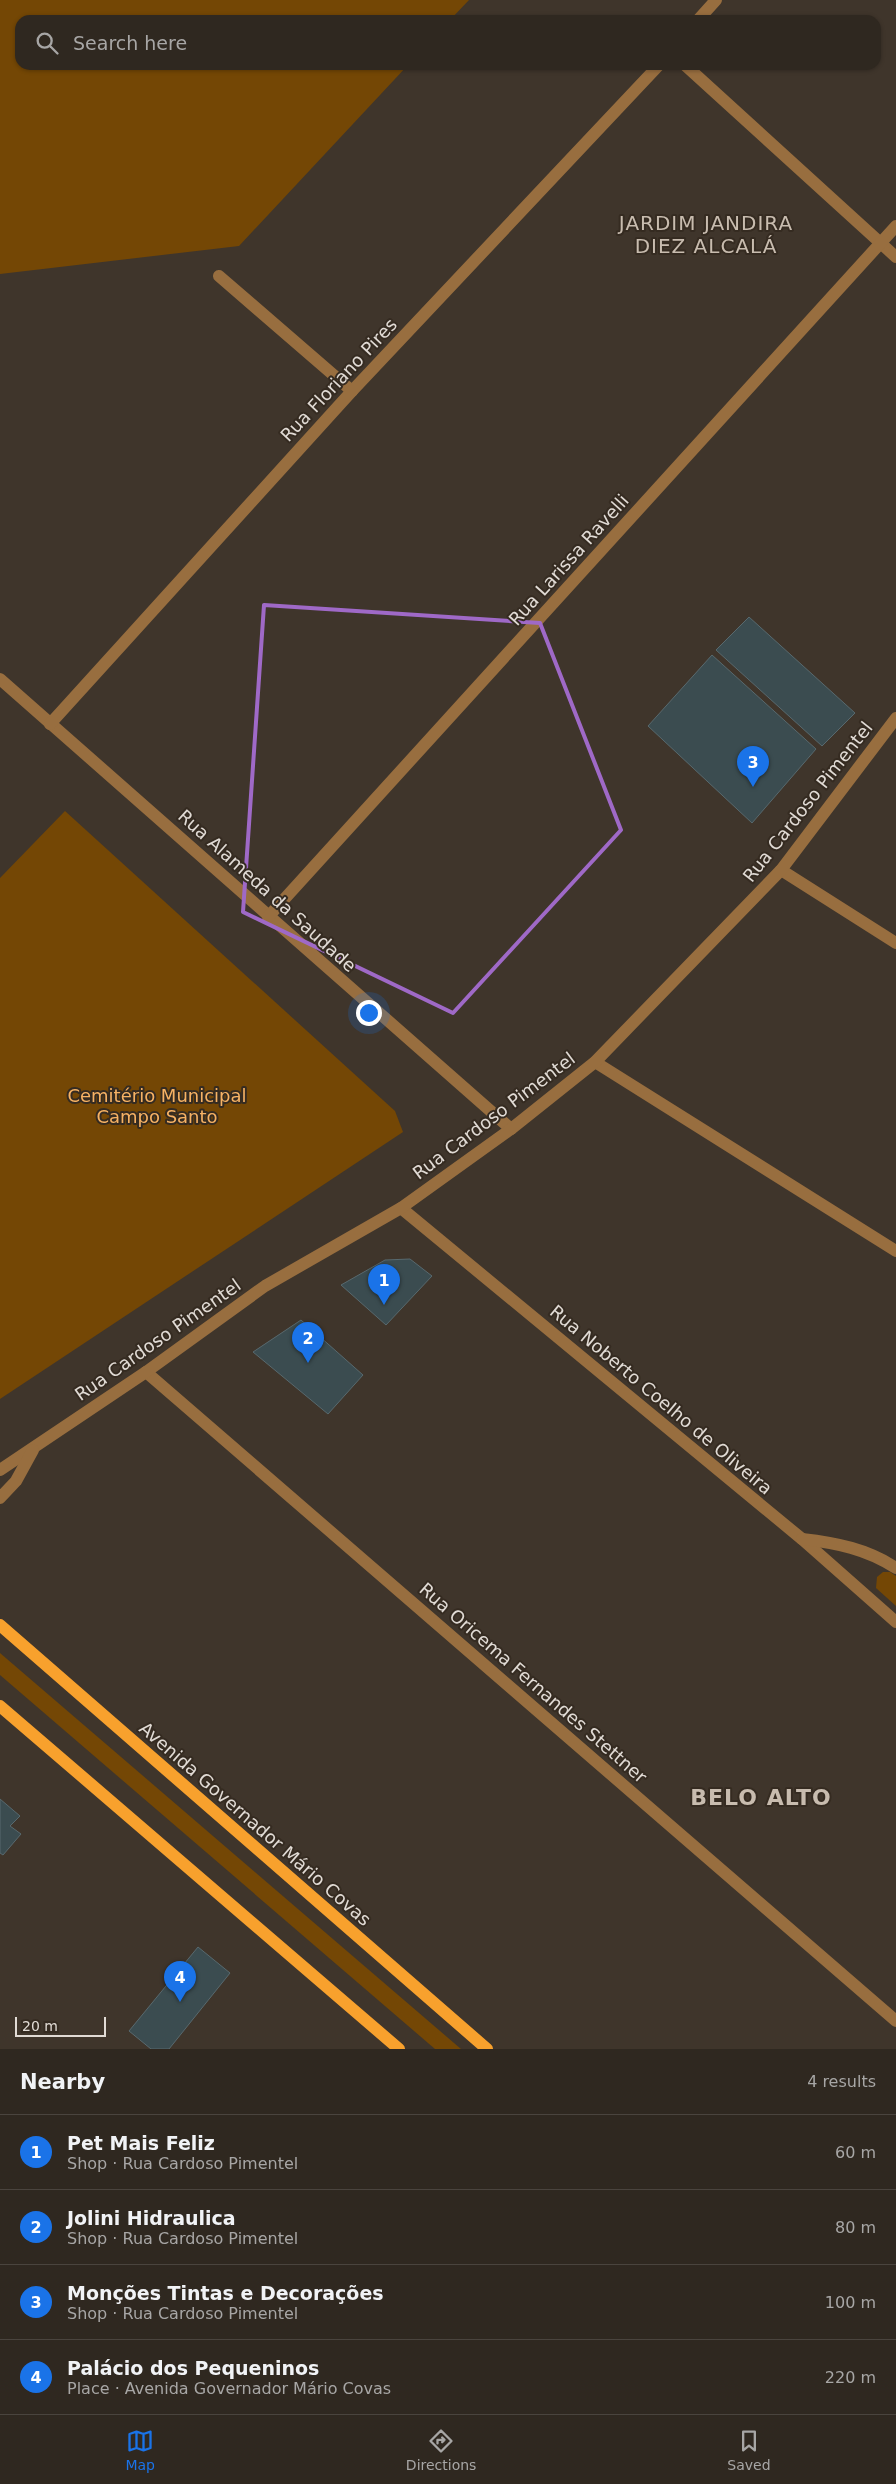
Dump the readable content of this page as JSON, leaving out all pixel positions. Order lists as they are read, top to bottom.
{
  "streets": {
    "main road": ["Avenida Governador Mário Covas"],
    "street": [
      "Rua Floriano Pires",
      "Rua Larissa Ravelli",
      "Rua Cardoso Pimentel",
      "Rua Alameda da Saudade",
      "Rua Noberto Coelho de Oliveira",
      "Rua Oricema Fernandes Stettner"
    ]
  },
  "crossings": [
    ["Rua Floriano Pires", "Rua Alameda da Saudade"],
    ["Rua Larissa Ravelli", "Rua Alameda da Saudade"],
    ["Rua Cardoso Pimentel", "Rua Alameda da Saudade"],
    ["Rua Cardoso Pimentel", "Rua Noberto Coelho de Oliveira"],
    ["Rua Cardoso Pimentel", "Rua Oricema Fernandes Stettner"]
  ],
  "districts": ["JARDIM JANDIRA DIEZ ALCALÁ", "BELO ALTO"],
  "parks": ["Cemitério Municipal Campo Santo"],
  "scale_bar": "20 m",
  "page": {
    "search": "Search here",
    "pins": [
      "3",
      "1",
      "2",
      "4"
    ],
    "scale": "20 m",
    "heading": ["Nearby", "4 results"],
    "list": [
      {
        "mark": "1",
        "name": "Pet Mais Feliz",
        "note": "Shop · Rua Cardoso Pimentel",
        "value": "60 m"
      },
      {
        "mark": "2",
        "name": "Jolini Hidraulica",
        "note": "Shop · Rua Cardoso Pimentel",
        "value": "80 m"
      },
      {
        "mark": "3",
        "name": "Monções Tintas e Decorações",
        "note": "Shop · Rua Cardoso Pimentel",
        "value": "100 m"
      },
      {
        "mark": "4",
        "name": "Palácio dos Pequeninos",
        "note": "Place · Avenida Governador Mário Covas",
        "value": "220 m"
      }
    ],
    "nav": ["Map", "Directions", "Saved"]
  }
}
